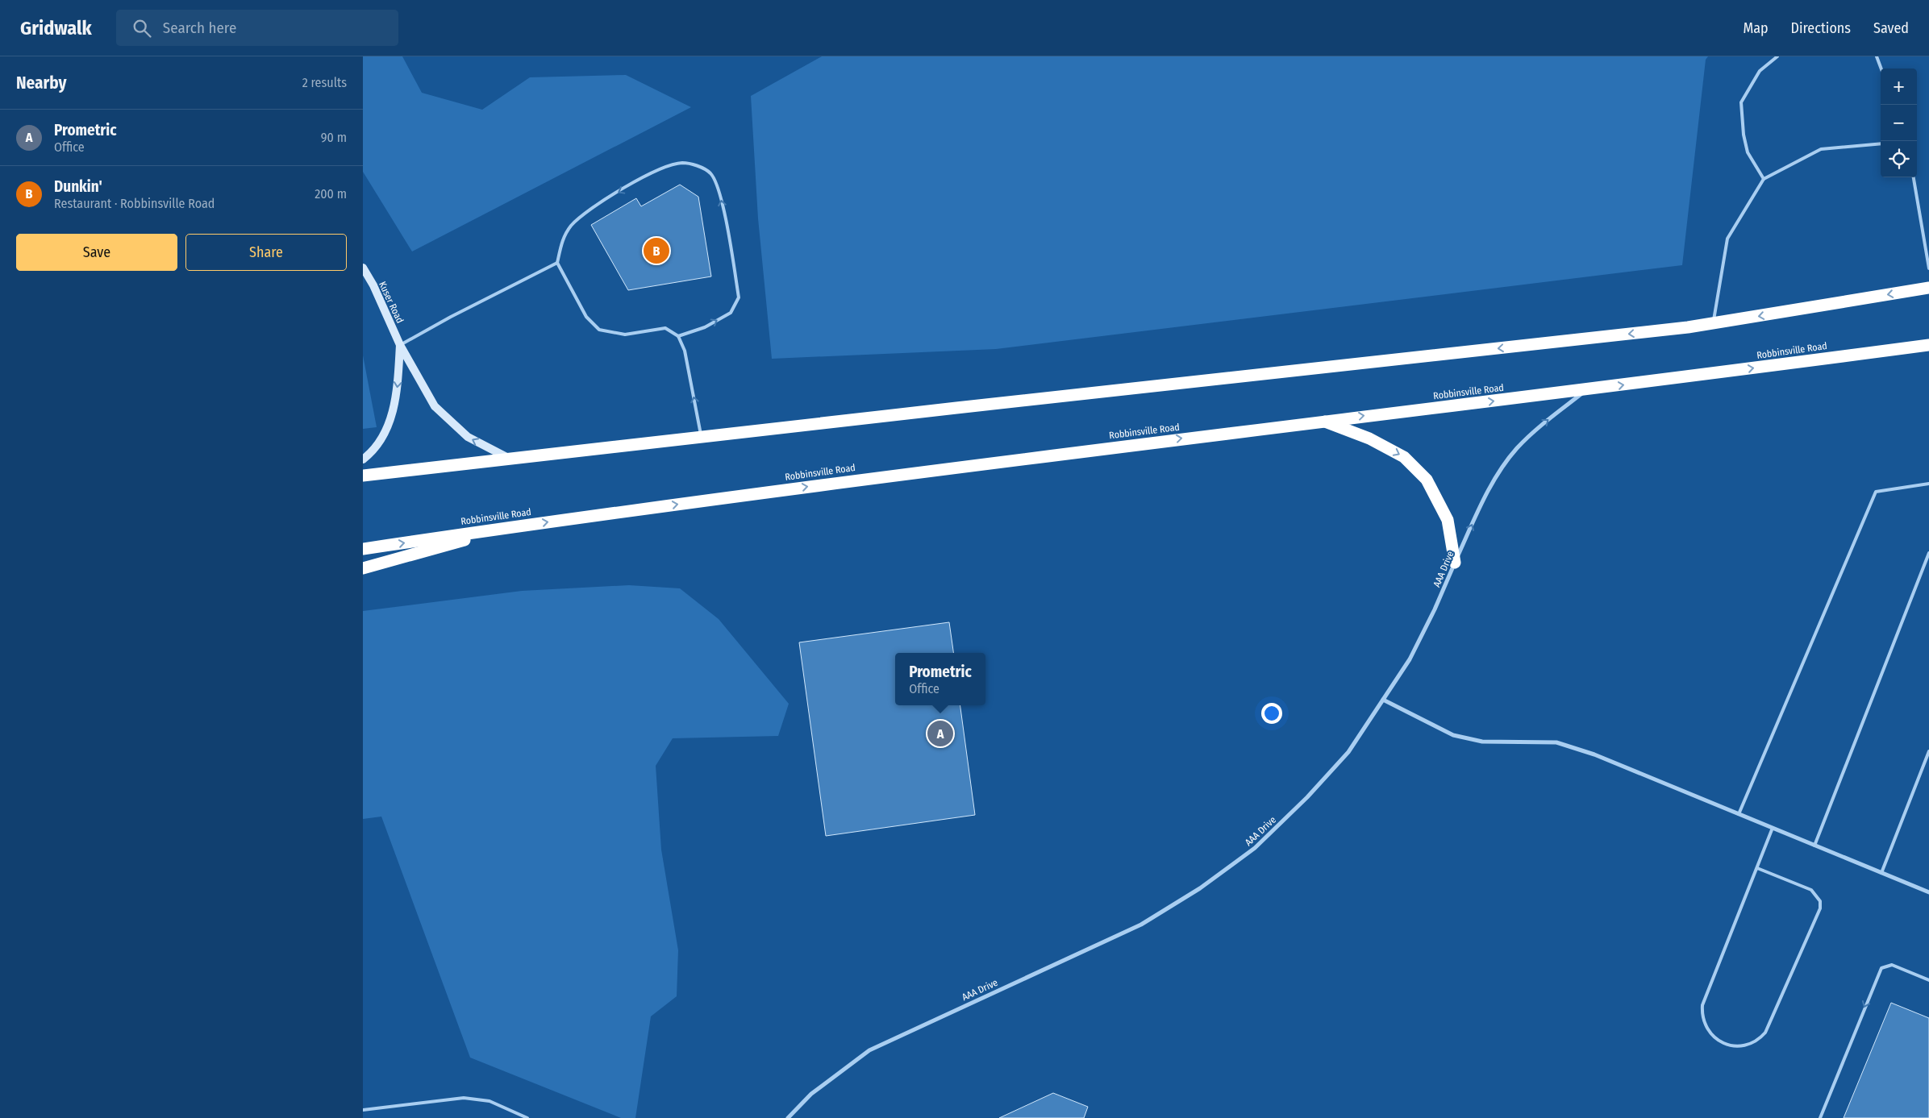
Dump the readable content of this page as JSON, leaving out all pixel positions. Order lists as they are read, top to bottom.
{
  "streets": {
    "highway": ["Robbinsville Road"],
    "street": ["Kuser Road", "AAA Drive"]
  },
  "crossings": [
    ["Robbinsville Road", "AAA Drive"]
  ],
  "one_way": ["Kuser Road"],
  "page": {
    "header": "Gridwalk",
    "search": "Search here",
    "nav": ["Map", "Directions", "Saved"],
    "heading": ["Nearby", "2 results"],
    "map_buttons": ["+", "−"],
    "list": [
      {
        "mark": "A",
        "name": "Prometric",
        "note": "Office",
        "value": "90 m"
      },
      {
        "mark": "B",
        "name": "Dunkin'",
        "note": "Restaurant · Robbinsville Road",
        "value": "200 m"
      }
    ],
    "buttons": ["Save", "Share"],
    "pins": ["B", "A"],
    "popup": ["Prometric", "Office"]
  }
}
